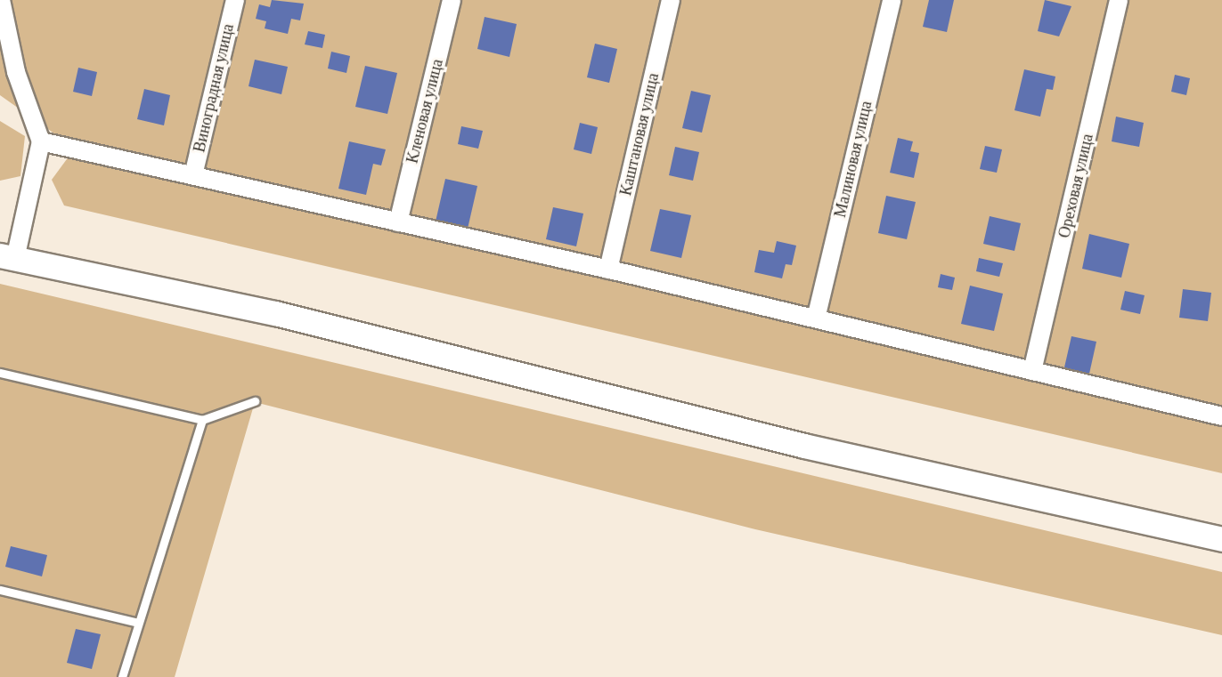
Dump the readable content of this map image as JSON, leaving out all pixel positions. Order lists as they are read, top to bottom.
{
  "streets": {
    "street": [
      "Виноградная улица",
      "Кленовая улица",
      "Каштановая улица",
      "Малиновая улица",
      "Ореховая улица"
    ]
  }
}
